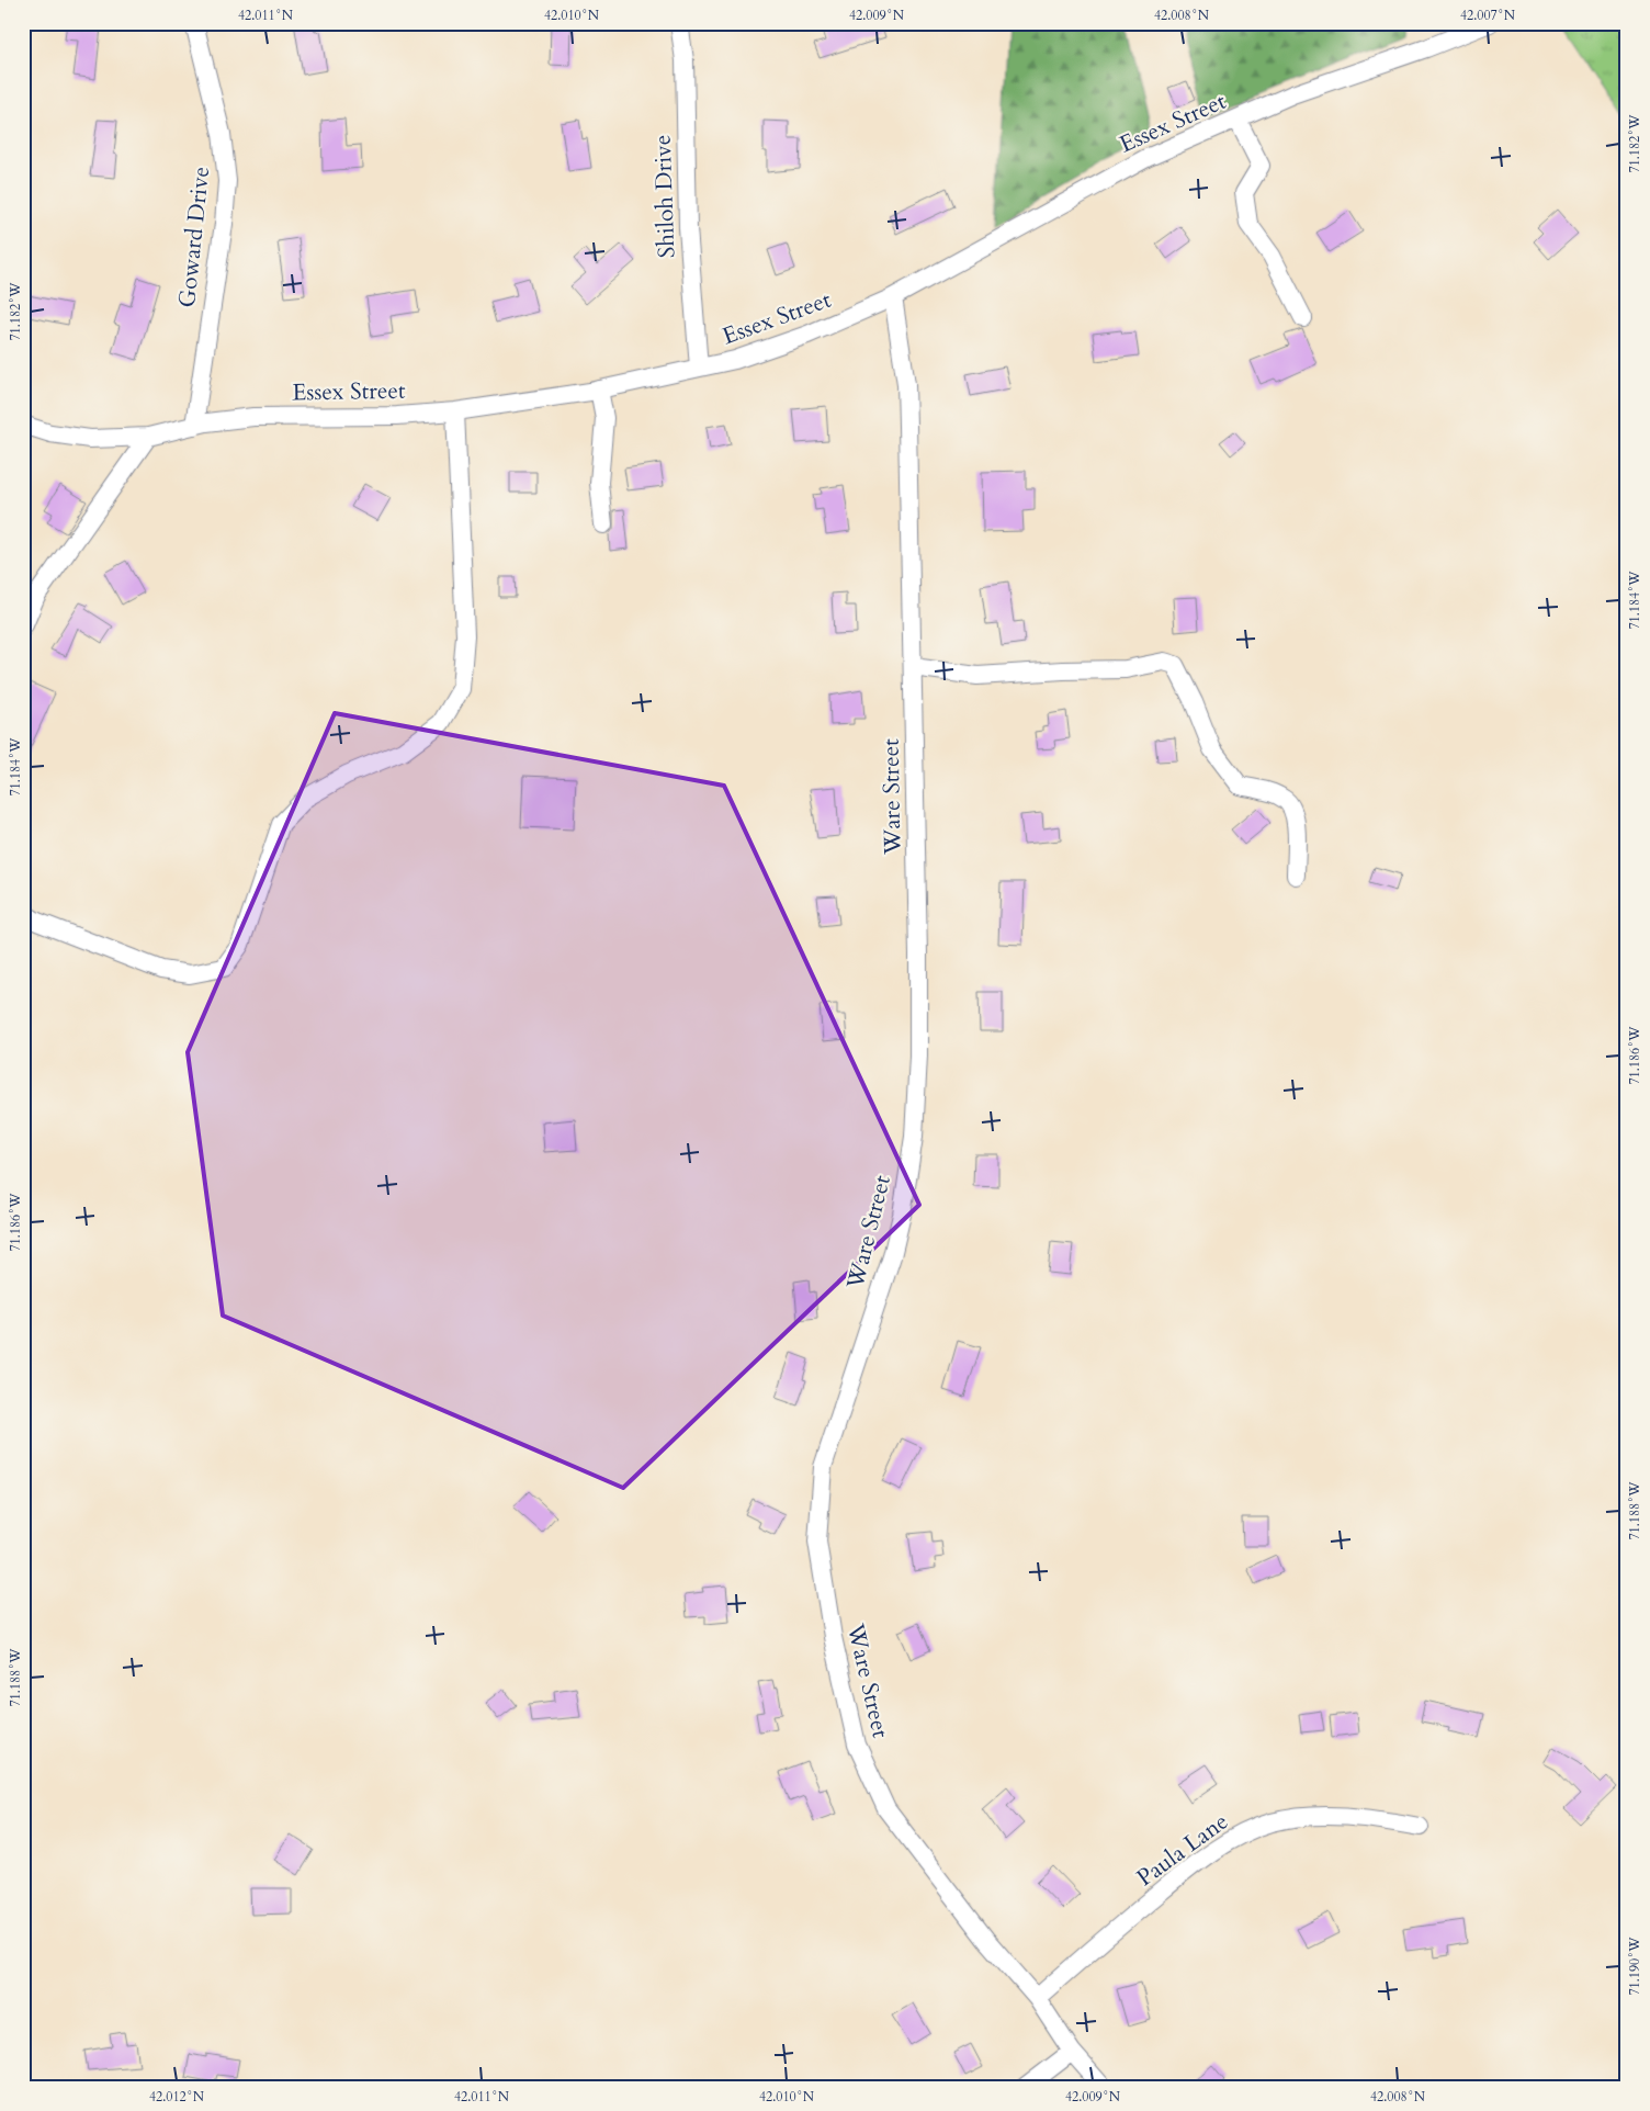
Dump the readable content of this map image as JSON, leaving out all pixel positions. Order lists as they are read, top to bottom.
{
  "streets": {
    "street": [
      "Essex Street",
      "Shiloh Drive",
      "Goward Drive",
      "Ware Street",
      "Paula Lane"
    ]
  },
  "crossings": [
    ["Essex Street", "Shiloh Drive"],
    ["Essex Street", "Goward Drive"],
    ["Essex Street", "Ware Street"],
    ["Ware Street", "Paula Lane"]
  ],
  "coordinates": [
    "42.011°N",
    "42.010°N",
    "42.009°N",
    "42.008°N",
    "42.007°N",
    "71.182°W",
    "71.184°W",
    "71.186°W",
    "71.188°W",
    "71.190°W",
    "42.012°N"
  ]
}
